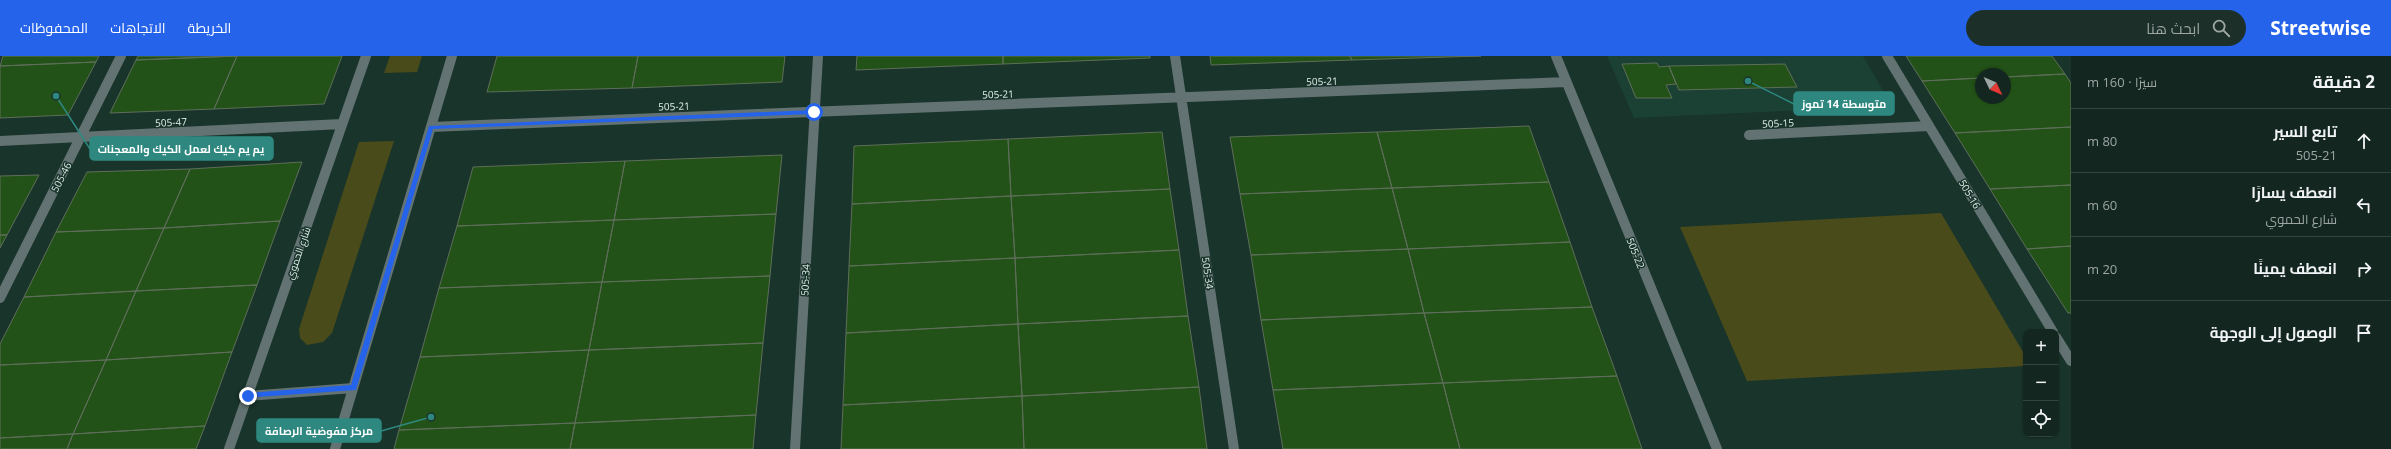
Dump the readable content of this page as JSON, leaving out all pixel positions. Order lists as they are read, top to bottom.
{
  "streets": {
    "street": [
      "505-21",
      "505-47",
      "505-15",
      "505-46",
      "505-16",
      "شارع الحموي",
      "505-22",
      "505-34"
    ]
  },
  "crossings": [
    ["505-21", "505-22"],
    ["505-21", "505-34"],
    ["505-47", "505-46"],
    ["505-47", "شارع الحموي"],
    ["505-15", "505-16"]
  ],
  "places": ["متوسطة 14 تموز", "يم يم كيك لعمل الكيك والمعجنات", "مركز مفوضية الرصافة"],
  "north": "bottom right",
  "page": {
    "header": "Streetwise",
    "search": "ابحث هنا",
    "nav": ["الخريطة", "الاتجاهات", "المحفوظات"],
    "heading": ["2 دقيقة", "سيرًا · 160 m"],
    "list": [
      ["تابع السير", "505-21", "80 m"],
      ["انعطف يسارًا", "شارع الحموي", "60 m"],
      ["انعطف يمينًا", "20 m"],
      "الوصول إلى الوجهة"
    ],
    "map_buttons": ["+", "−"]
  }
}
